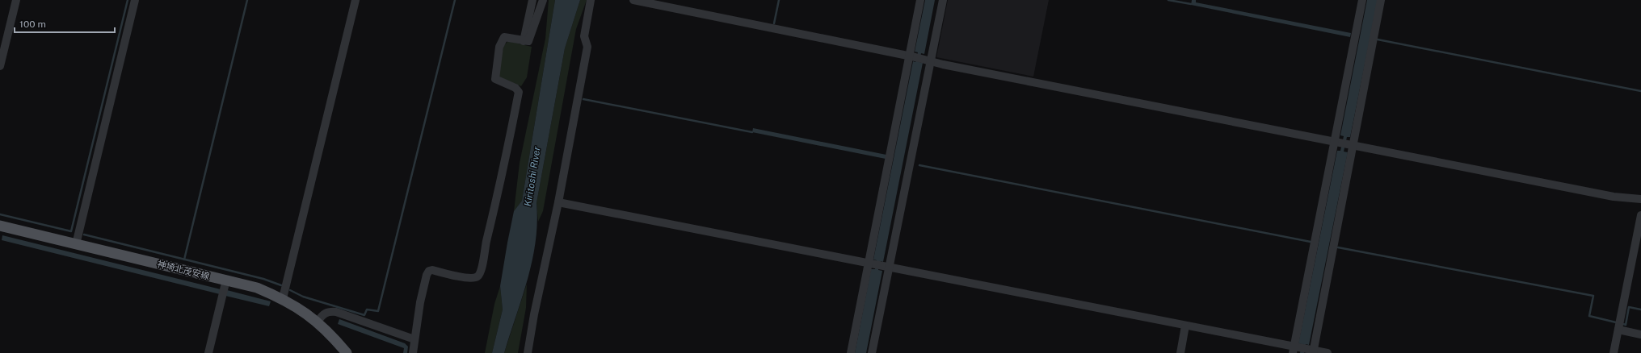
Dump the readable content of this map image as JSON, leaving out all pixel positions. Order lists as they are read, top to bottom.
{
  "streets": {
    "main road": ["神埼北茂安線"]
  },
  "water": ["Kiritoshi River"],
  "scale_bar": "100 m"
}
